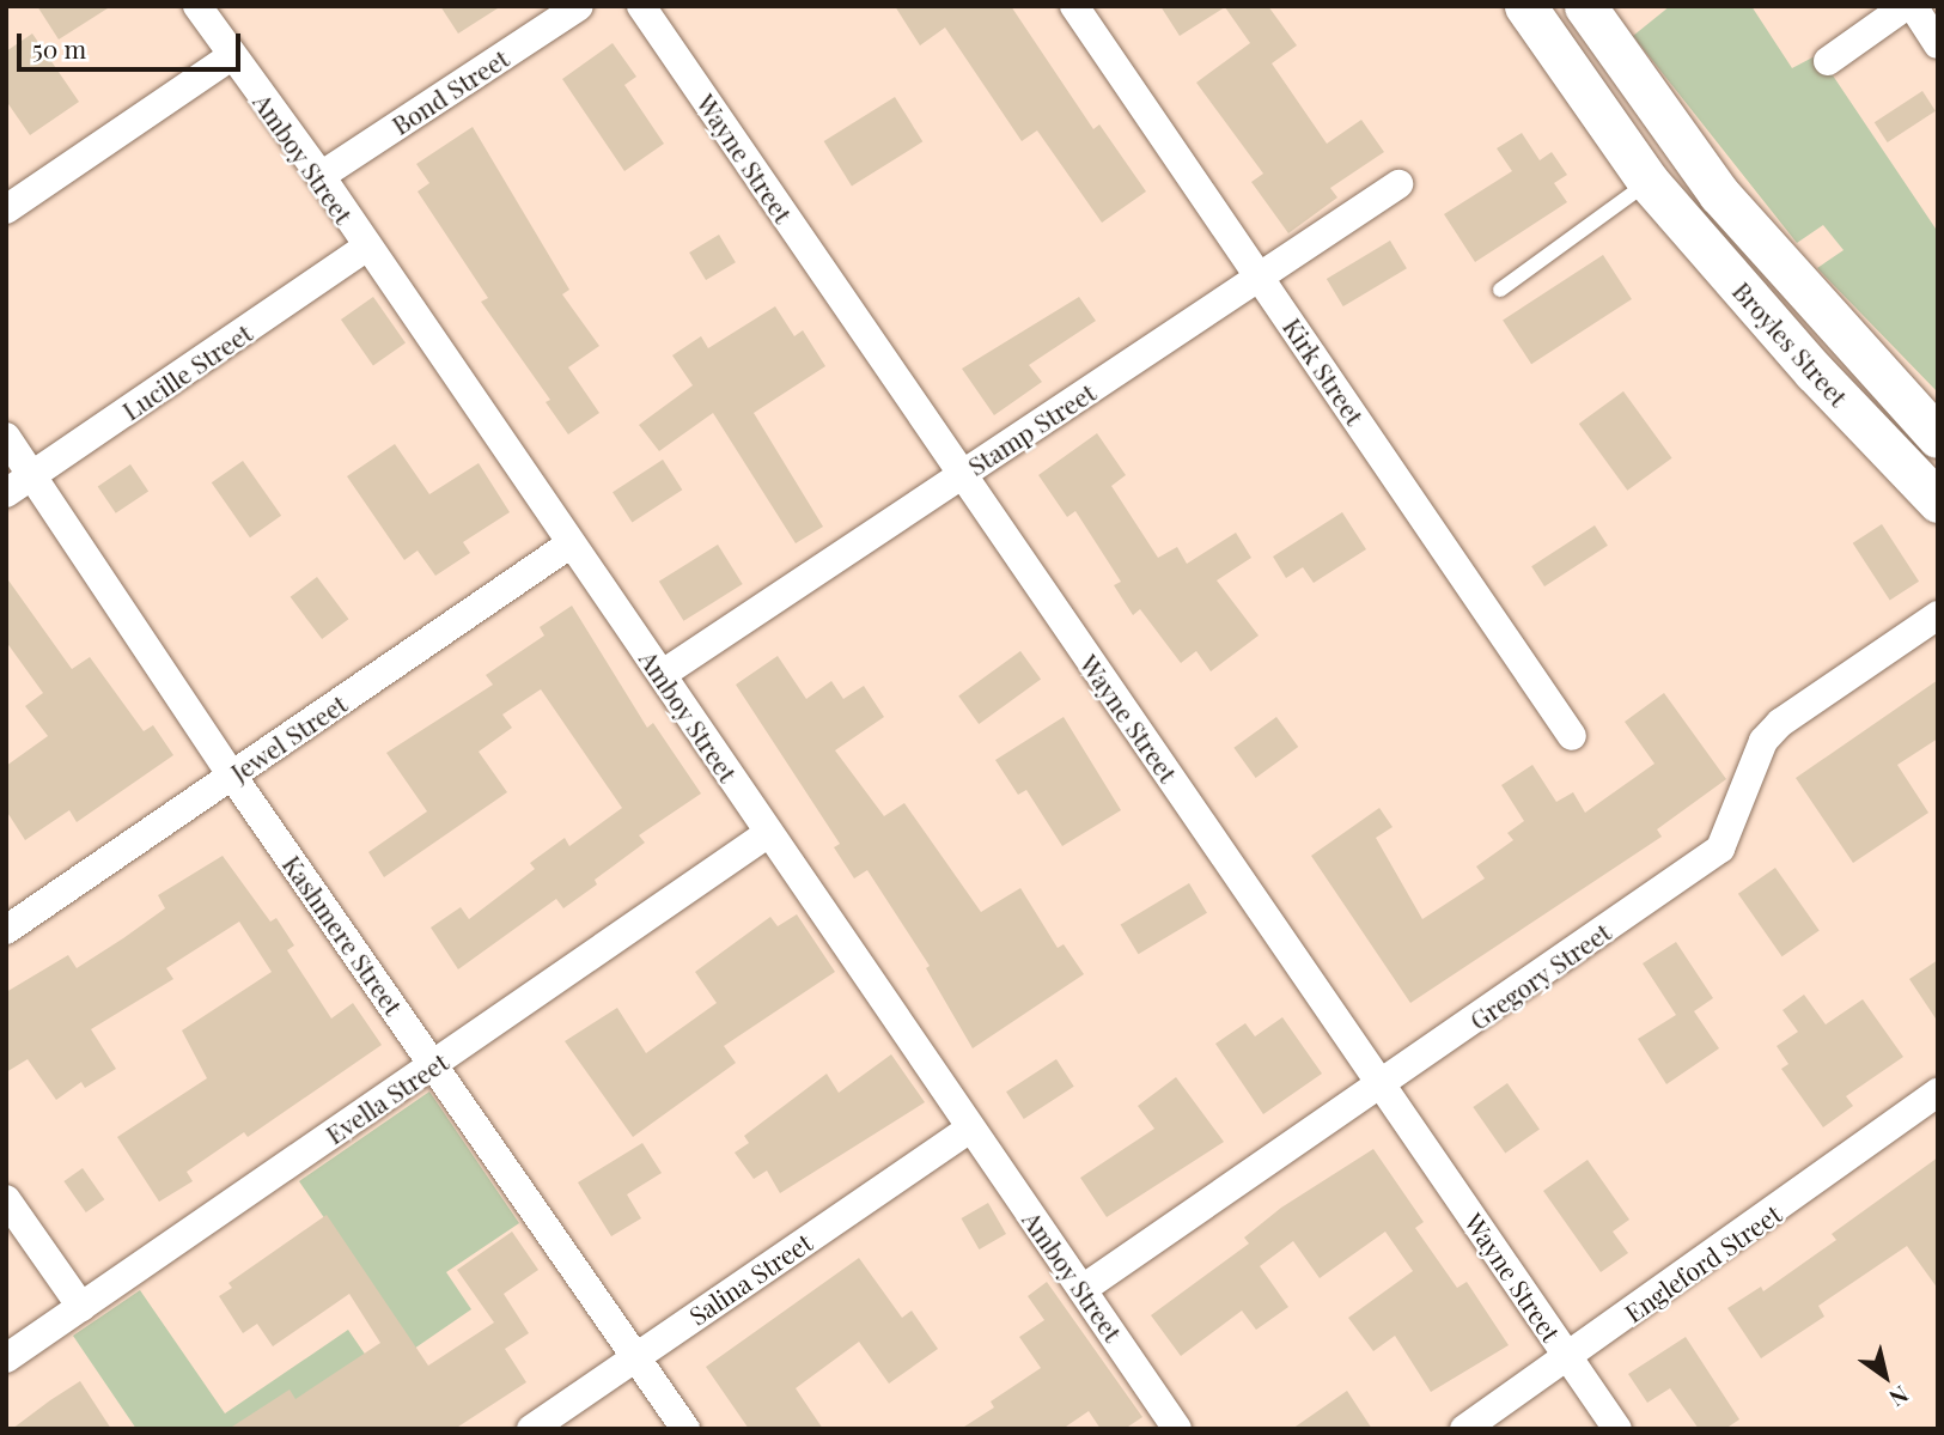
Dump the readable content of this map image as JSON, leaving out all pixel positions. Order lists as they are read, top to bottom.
{
  "streets": {
    "main road": ["Broyles Street"],
    "street": [
      "Bond Street",
      "Amboy Street",
      "Wayne Street",
      "Lucille Street",
      "Kirk Street",
      "Stamp Street",
      "Jewel Street",
      "Kashmere Street",
      "Gregory Street",
      "Evella Street",
      "Engleford Street",
      "Salina Street"
    ]
  },
  "crossings": [
    ["Bond Street", "Amboy Street"],
    ["Amboy Street", "Lucille Street"],
    ["Amboy Street", "Stamp Street"],
    ["Amboy Street", "Jewel Street"],
    ["Amboy Street", "Gregory Street"],
    ["Amboy Street", "Evella Street"],
    ["Amboy Street", "Salina Street"],
    ["Wayne Street", "Stamp Street"],
    ["Wayne Street", "Gregory Street"],
    ["Wayne Street", "Engleford Street"],
    ["Lucille Street", "Kashmere Street"],
    ["Kirk Street", "Stamp Street"],
    ["Jewel Street", "Kashmere Street"],
    ["Kashmere Street", "Evella Street"],
    ["Kashmere Street", "Salina Street"]
  ],
  "scale_bar": "50 m",
  "north": "bottom right"
}
